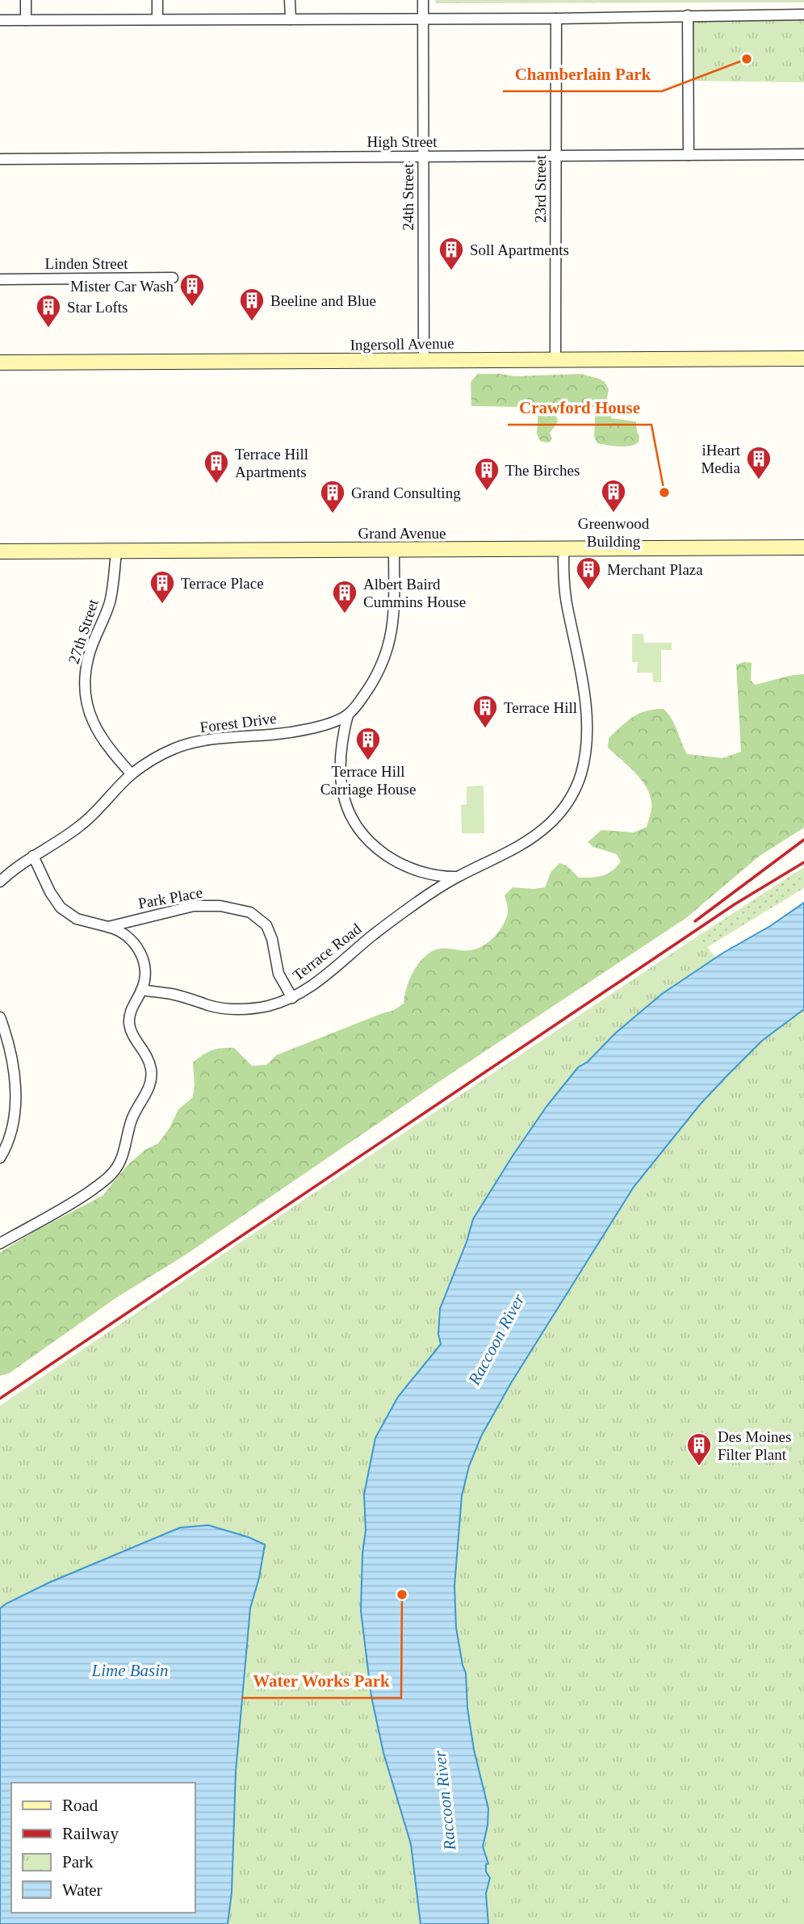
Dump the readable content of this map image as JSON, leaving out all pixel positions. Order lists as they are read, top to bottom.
{
  "streets": {
    "main road": ["Ingersoll Avenue", "Grand Avenue"],
    "street": [
      "High Street",
      "23rd Street",
      "24th Street",
      "Linden Street",
      "27th Street",
      "Forest Drive",
      "Park Place",
      "Terrace Road"
    ]
  },
  "crossings": [
    ["High Street", "23rd Street"],
    ["High Street", "24th Street"],
    ["23rd Street", "Ingersoll Avenue"],
    ["24th Street", "Ingersoll Avenue"],
    ["Grand Avenue", "27th Street"],
    ["Grand Avenue", "Terrace Road"],
    ["27th Street", "Forest Drive"],
    ["Forest Drive", "Park Place"],
    ["Park Place", "Terrace Road"]
  ],
  "water": ["Raccoon River", "Lime Basin"],
  "places": {
    "other": ["Chamberlain Park", "Crawford House", "Water Works Park"],
    "building": [
      "Soll Apartments",
      "Mister Car Wash",
      "Beeline and Blue",
      "Star Lofts",
      "iHeart Media",
      "Terrace Hill Apartments",
      "The Birches",
      "Greenwood Building",
      "Grand Consulting",
      "Merchant Plaza",
      "Terrace Place",
      "Albert Baird Cummins House",
      "Terrace Hill",
      "Terrace Hill Carriage House",
      "Des Moines Filter Plant"
    ]
  },
  "legend": [
    "Road",
    "Railway",
    "Park",
    "Water"
  ]
}
